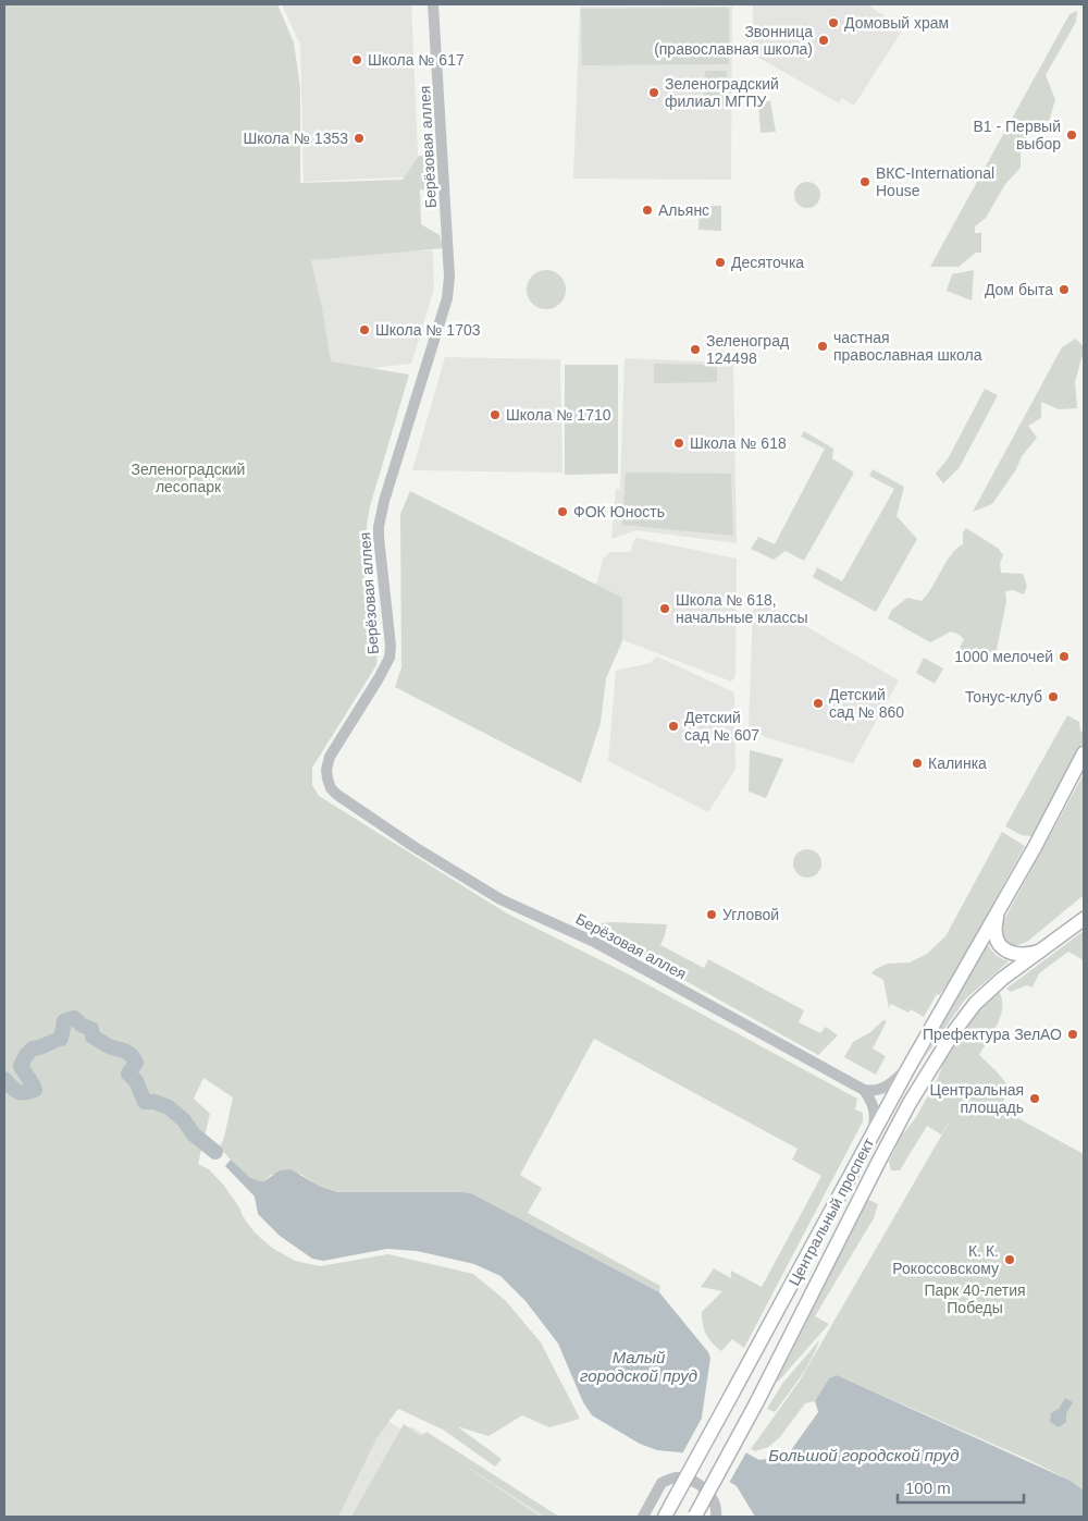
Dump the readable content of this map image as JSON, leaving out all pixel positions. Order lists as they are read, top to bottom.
{
  "streets": {
    "main road": ["Центральный проспект"],
    "street": ["Берёзовая аллея"]
  },
  "water": ["Малый городской пруд", "Большой городской пруд"],
  "parks": ["Зеленоградский лесопарк", "Парк 40-летия Победы"],
  "places": [
    "Домовый храм",
    "Звонница (православная школа)",
    "Школа № 617",
    "Зеленоградский филиал МГПУ",
    "В1 - Первый выбор",
    "Школа № 1353",
    "ВКС-International House",
    "Альянс",
    "Десяточка",
    "Дом быта",
    "Школа № 1703",
    "частная православная школа",
    "Зеленоград 124498",
    "Школа № 1710",
    "Школа № 618",
    "ФОК Юность",
    "Школа № 618, начальные классы",
    "1000 мелочей",
    "Тонус-клуб",
    "Детский сад № 860",
    "Детский сад № 607",
    "Калинка",
    "Угловой",
    "Префектура ЗелАО",
    "Центральная площадь",
    "К. К. Рокоссовскому"
  ],
  "scale_bar": "100 m"
}
